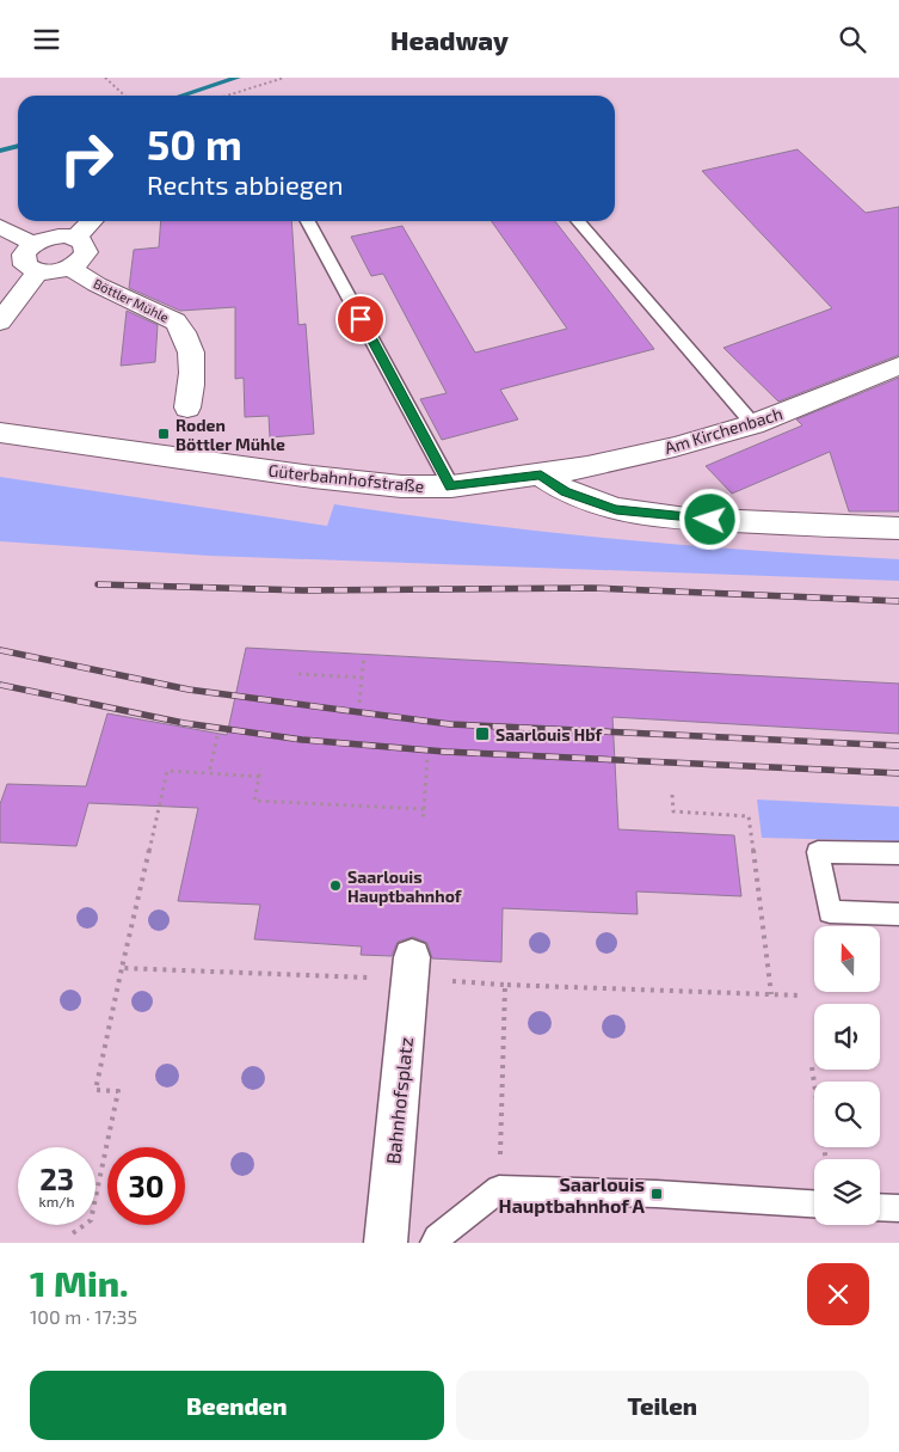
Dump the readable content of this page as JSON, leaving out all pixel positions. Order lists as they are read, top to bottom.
{
  "streets": {
    "street": [
      "Böttler Mühle",
      "Am Kirchenbach",
      "Güterbahnhofstraße",
      "Bahnhofsplatz"
    ]
  },
  "crossings": [
    ["Am Kirchenbach", "Güterbahnhofstraße"]
  ],
  "places": {
    "transit": ["Roden Böttler Mühle", "Saarlouis Hbf", "Saarlouis Hauptbahnhof A"],
    "other": ["Saarlouis Hauptbahnhof"]
  },
  "north": "top",
  "page": {
    "header": "Headway",
    "turn": ["50 m", "Rechts abbiegen"],
    "speed": "23 km/h",
    "limit": "30",
    "heading": ["1 Min.", "100 m · 17:35"],
    "buttons": ["Beenden", "Teilen"]
  }
}
